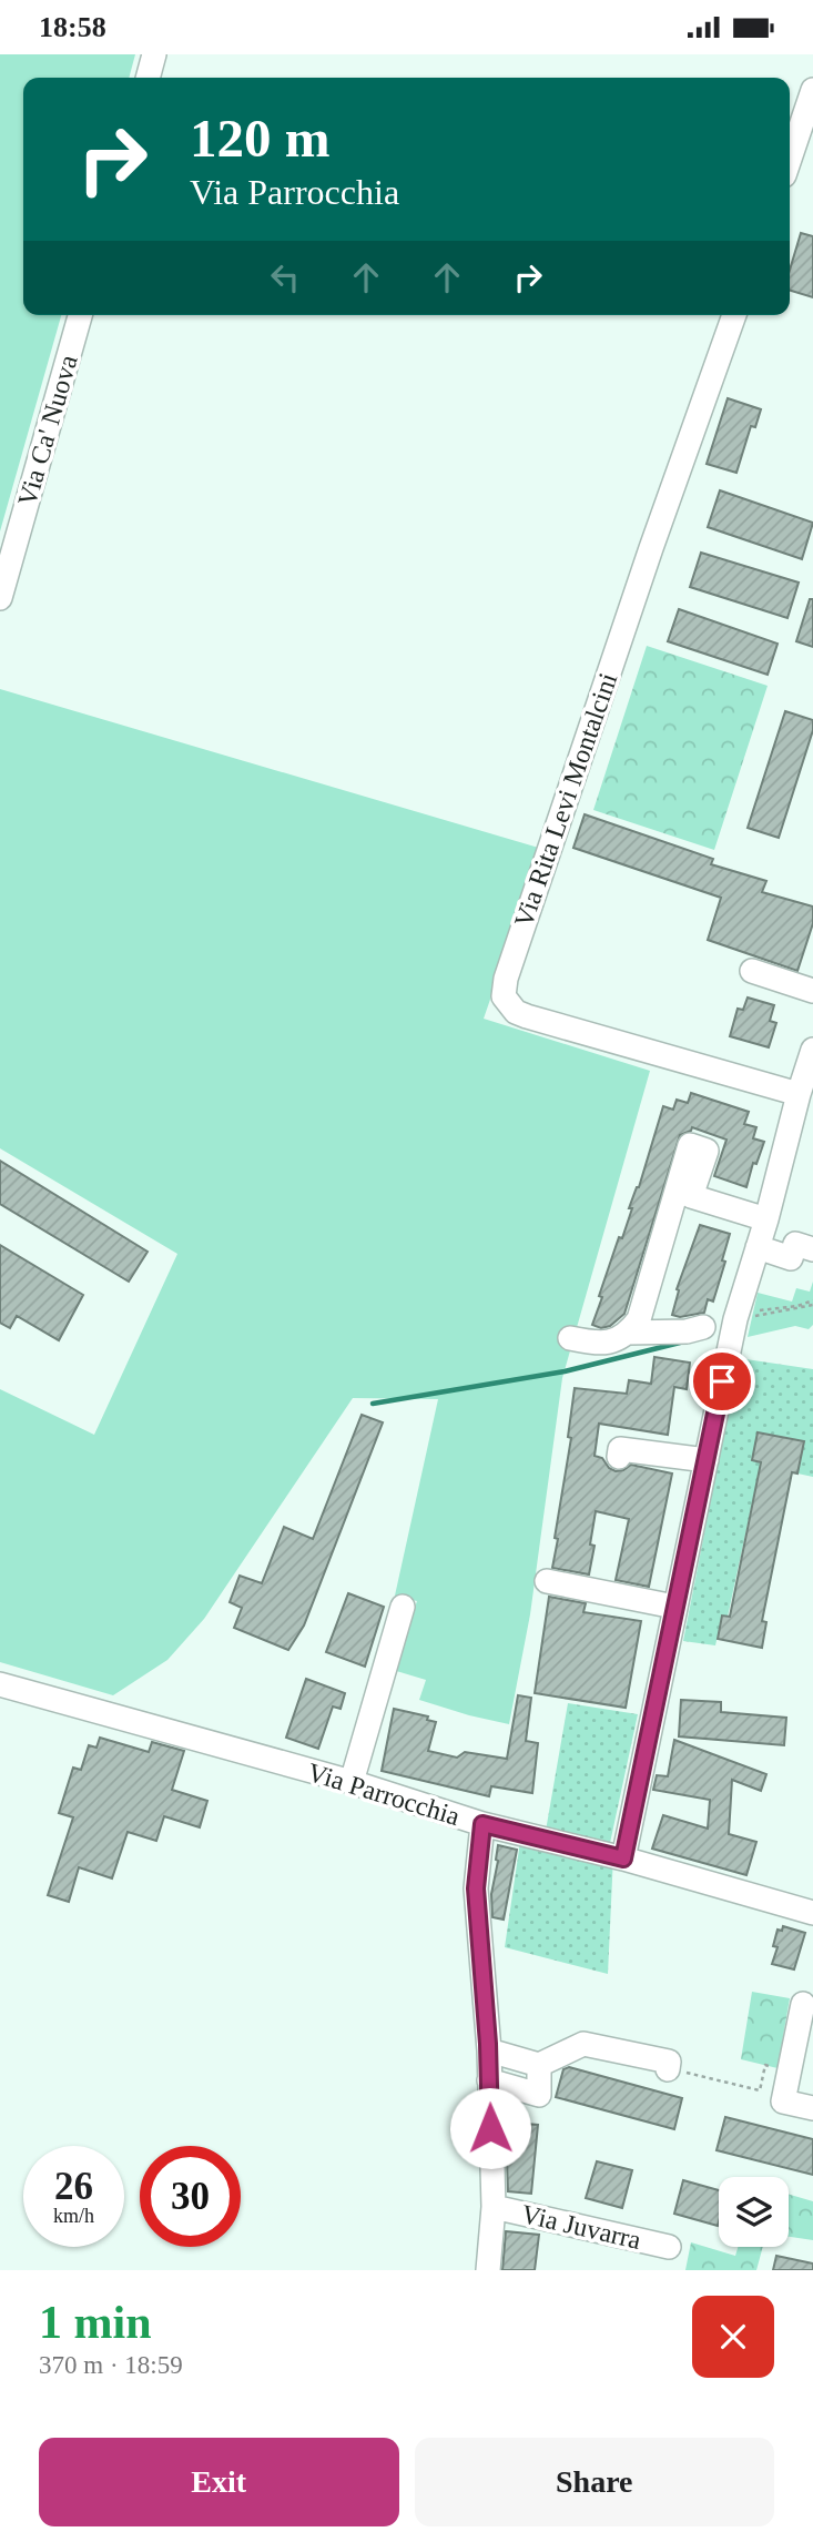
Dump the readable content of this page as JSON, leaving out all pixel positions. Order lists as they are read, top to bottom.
{
  "streets": {
    "street": [
      "Via Ca' Nuova",
      "Via Rita Levi Montalcini",
      "Via Parrocchia",
      "Via Juvarra"
    ]
  },
  "crossings": [
    ["Via Parrocchia", "Via Juvarra"]
  ],
  "page": {
    "status": "18:58",
    "turn": ["120 m", "Via Parrocchia"],
    "speed": "26 km/h",
    "limit": "30",
    "heading": ["1 min", "370 m · 18:59"],
    "buttons": ["Exit", "Share"]
  }
}
